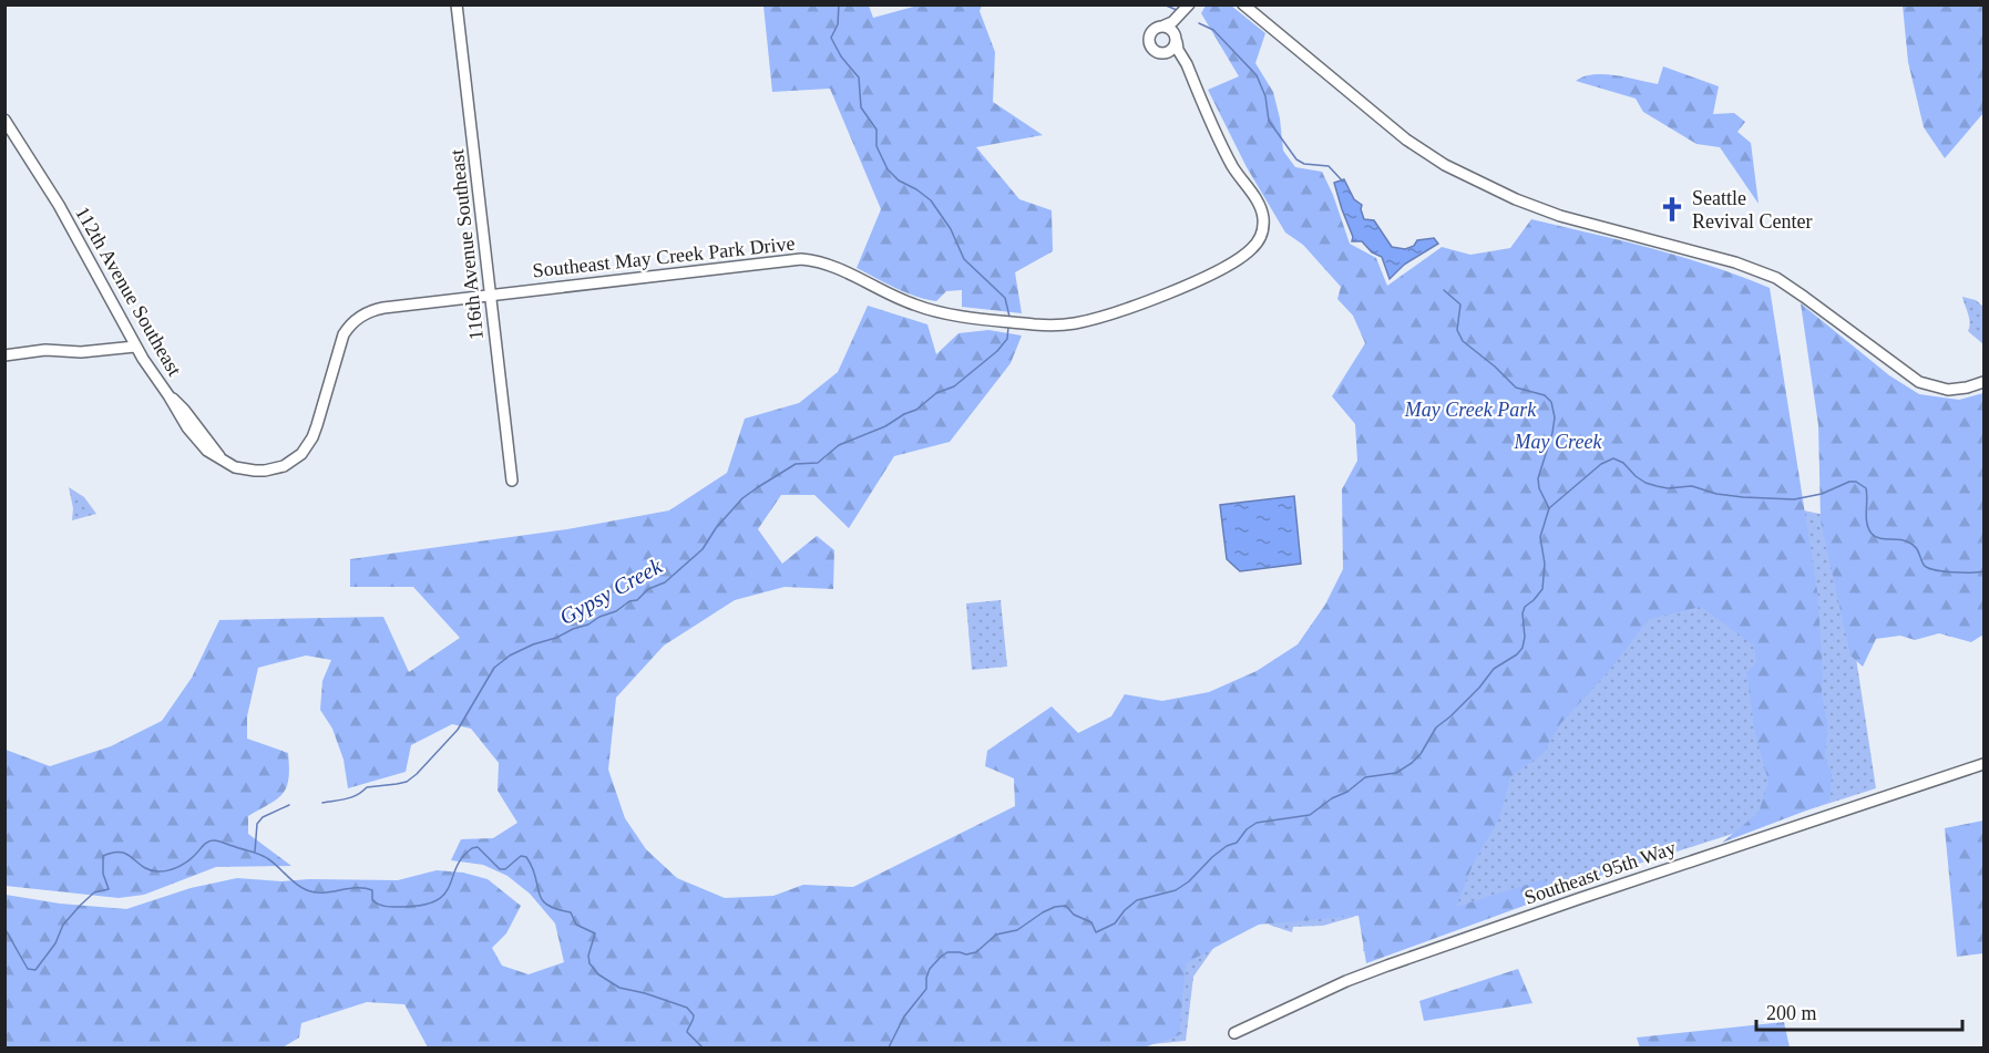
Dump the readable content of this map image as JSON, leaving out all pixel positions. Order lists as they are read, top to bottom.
{
  "streets": {
    "street": [
      "116th Avenue Southeast",
      "Southeast May Creek Park Drive",
      "112th Avenue Southeast",
      "Southeast 95th Way"
    ]
  },
  "crossings": [
    ["116th Avenue Southeast", "Southeast May Creek Park Drive"],
    ["Southeast May Creek Park Drive", "112th Avenue Southeast"]
  ],
  "water": ["Gypsy Creek"],
  "parks": ["May Creek Park", "May Creek"],
  "places": {
    "church": ["Seattle Revival Center"]
  },
  "scale_bar": "200 m"
}
